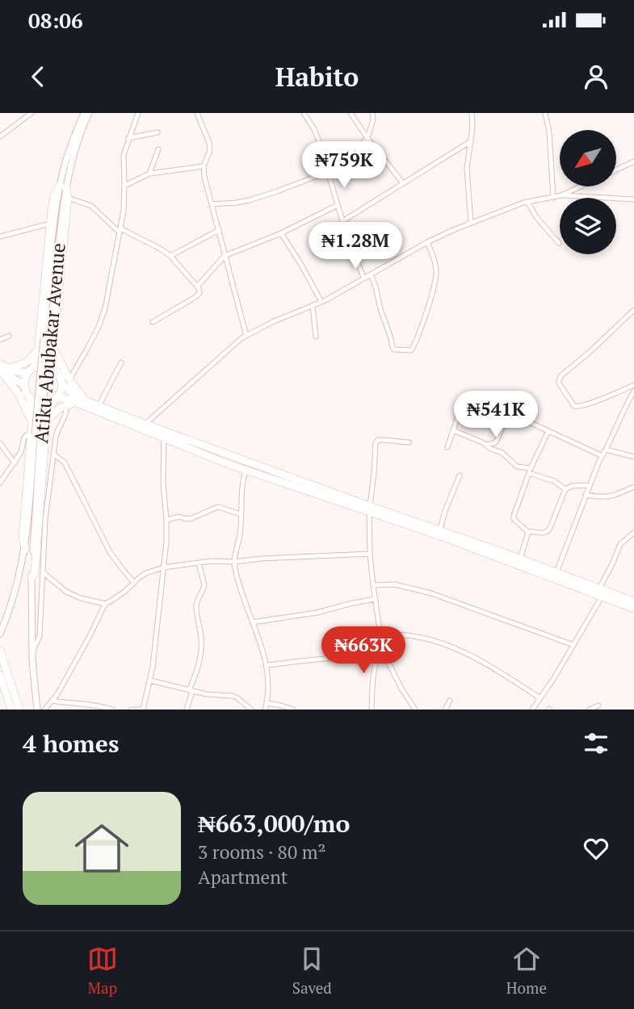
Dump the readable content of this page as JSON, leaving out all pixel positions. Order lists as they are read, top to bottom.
{
  "streets": {
    "main road": ["Atiku Abubakar Avenue"]
  },
  "north": "bottom left",
  "page": {
    "status": "08:06",
    "header": "Habito",
    "price": [
      "₦759K",
      "₦1.28M",
      "₦541K",
      "₦663K"
    ],
    "heading": "4 homes",
    "list": [
      {
        "name": "₦663,000/mo",
        "note": "3 rooms · 80 m² · Apartment"
      }
    ],
    "tabs": ["Map", "Saved", "Home"]
  }
}
